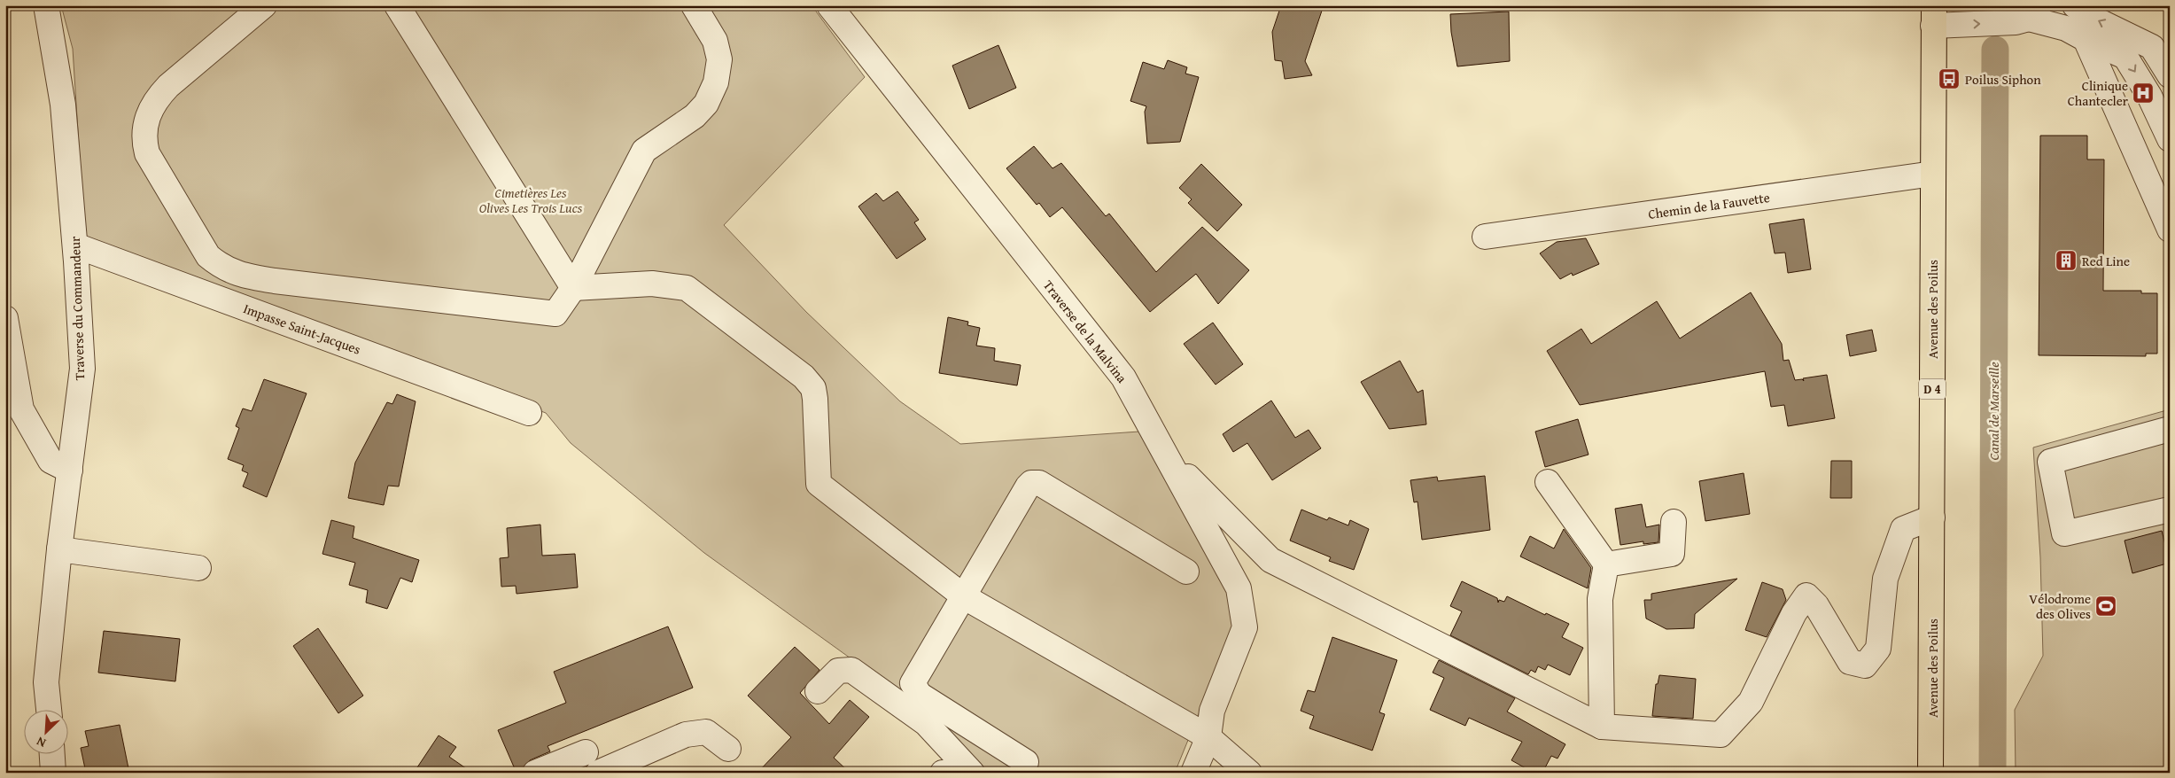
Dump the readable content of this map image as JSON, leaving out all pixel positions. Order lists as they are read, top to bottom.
{
  "streets": {
    "main road": ["Avenue des Poilus", "D 4"],
    "street": [
      "Chemin de la Fauvette",
      "Traverse du Commandeur",
      "Impasse Saint-Jacques",
      "Traverse de la Malvina"
    ]
  },
  "crossings": [
    ["Chemin de la Fauvette", "Avenue des Poilus"],
    ["Traverse du Commandeur", "Impasse Saint-Jacques"]
  ],
  "water": ["Canal de Marseille"],
  "parks": ["Cimetières Les Olives Les Trois Lucs"],
  "places": {
    "bus stop": ["Poilus Siphon"],
    "hospital": ["Clinique Chantecler"],
    "building": ["Red Line"],
    "sports": ["Vélodrome des Olives"]
  },
  "north": "bottom left"
}
